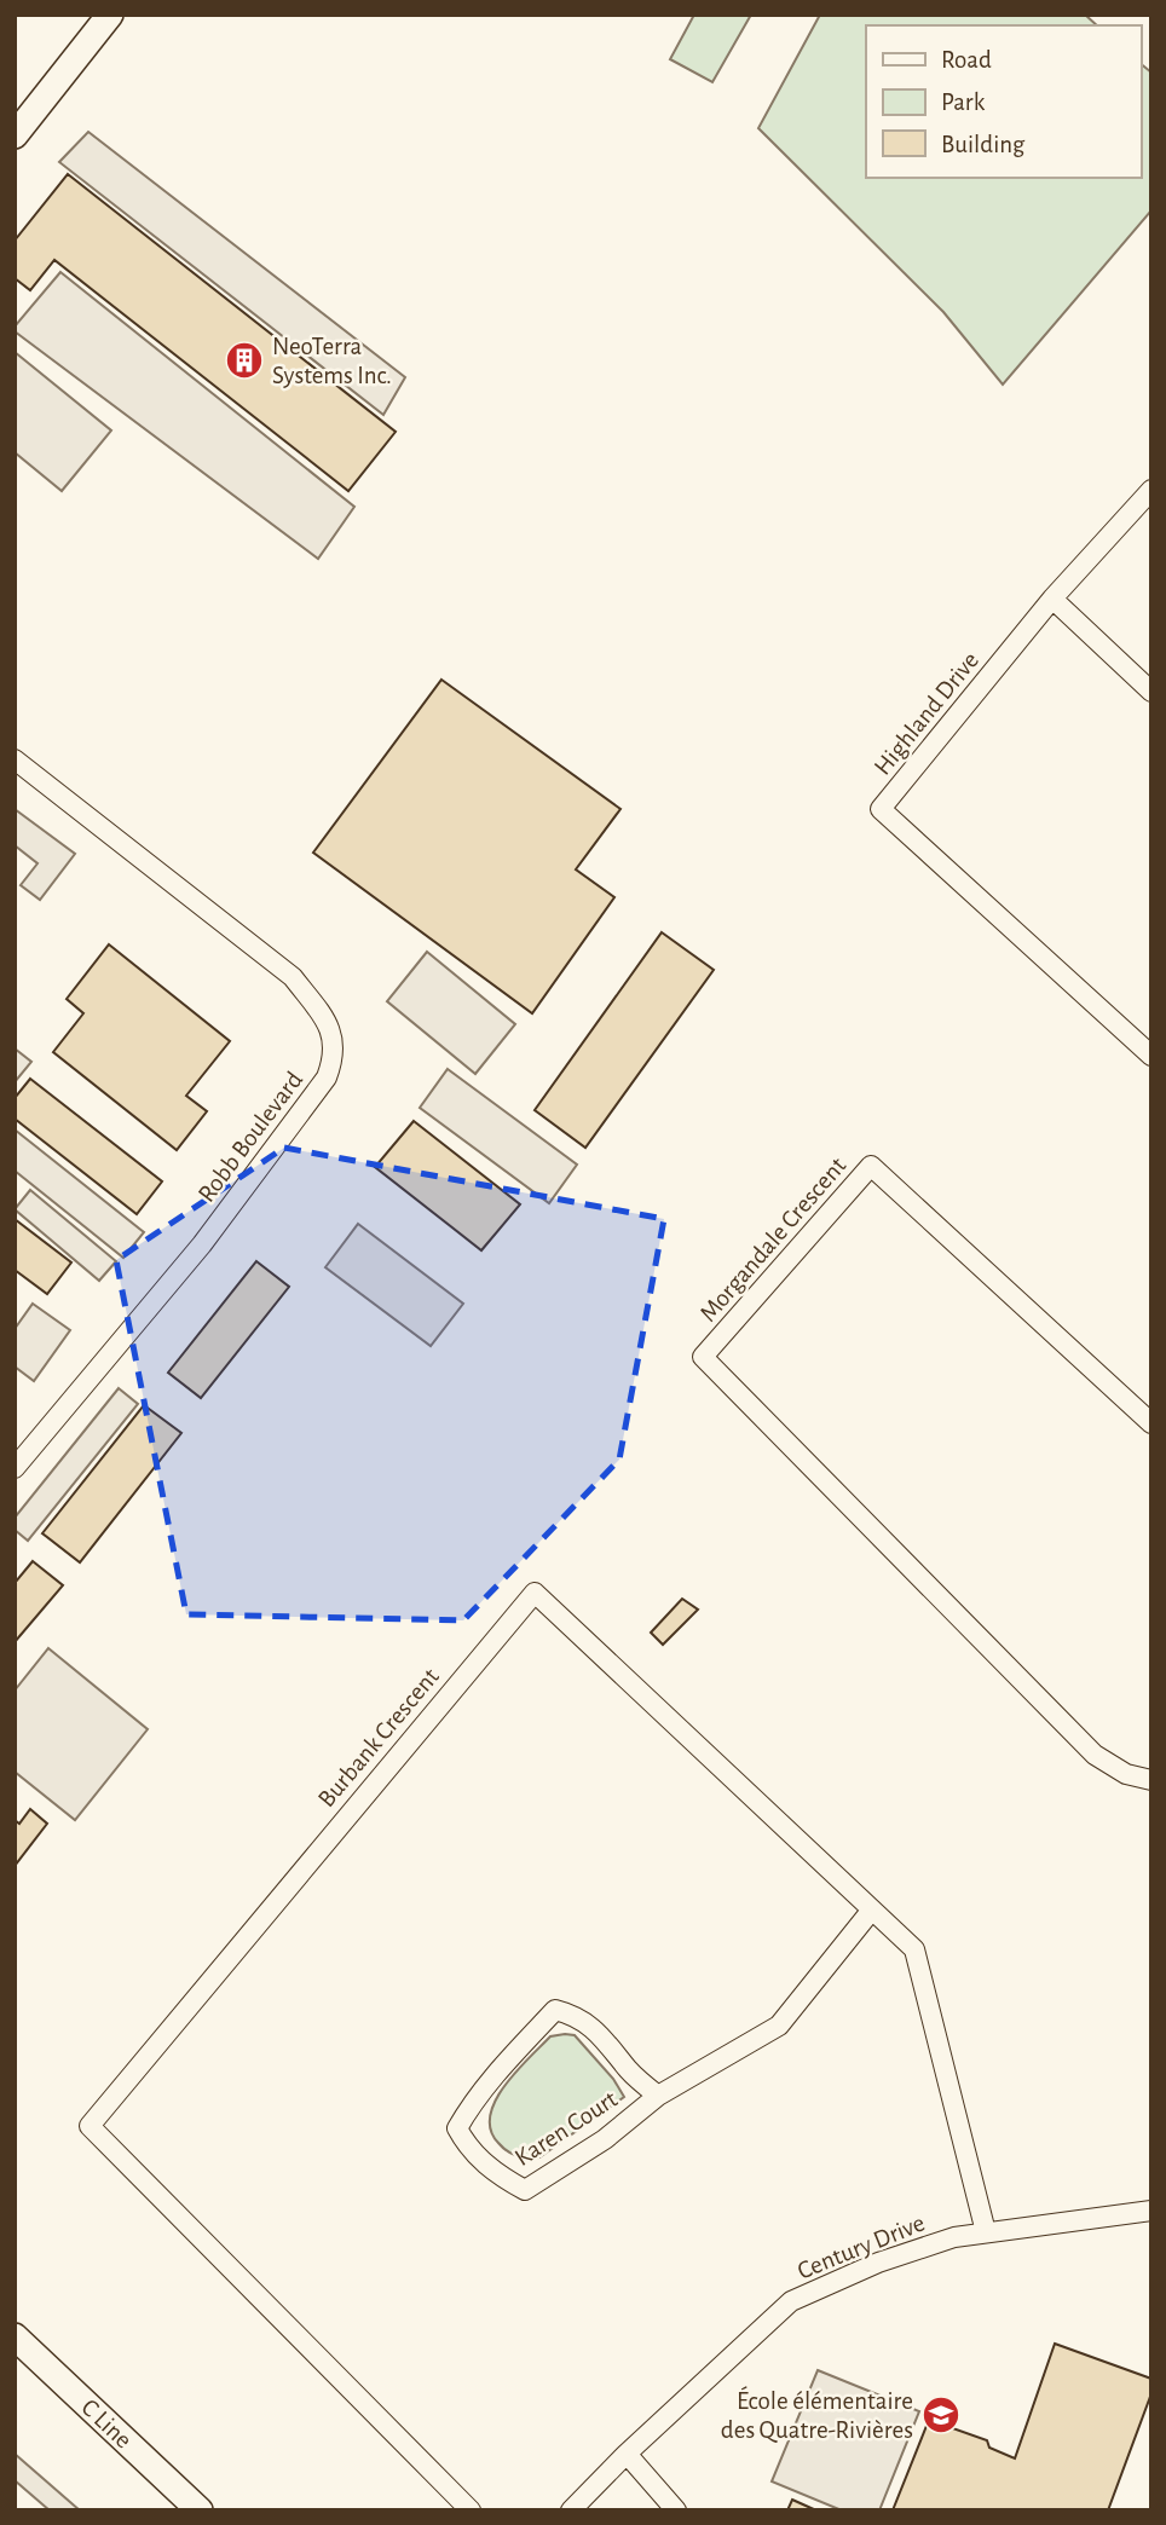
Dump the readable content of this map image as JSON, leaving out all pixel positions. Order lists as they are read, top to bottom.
{
  "streets": {
    "street": [
      "Highland Drive",
      "Robb Boulevard",
      "Morgandale Crescent",
      "Burbank Crescent",
      "Karen Court",
      "Century Drive",
      "C Line"
    ]
  },
  "crossings": [
    ["Burbank Crescent", "Karen Court"],
    ["Burbank Crescent", "Century Drive"]
  ],
  "places": {
    "building": ["NeoTerra Systems Inc."],
    "school or university": ["École élémentaire des Quatre-Rivières"]
  },
  "legend": ["Road", "Park", "Building"]
}
